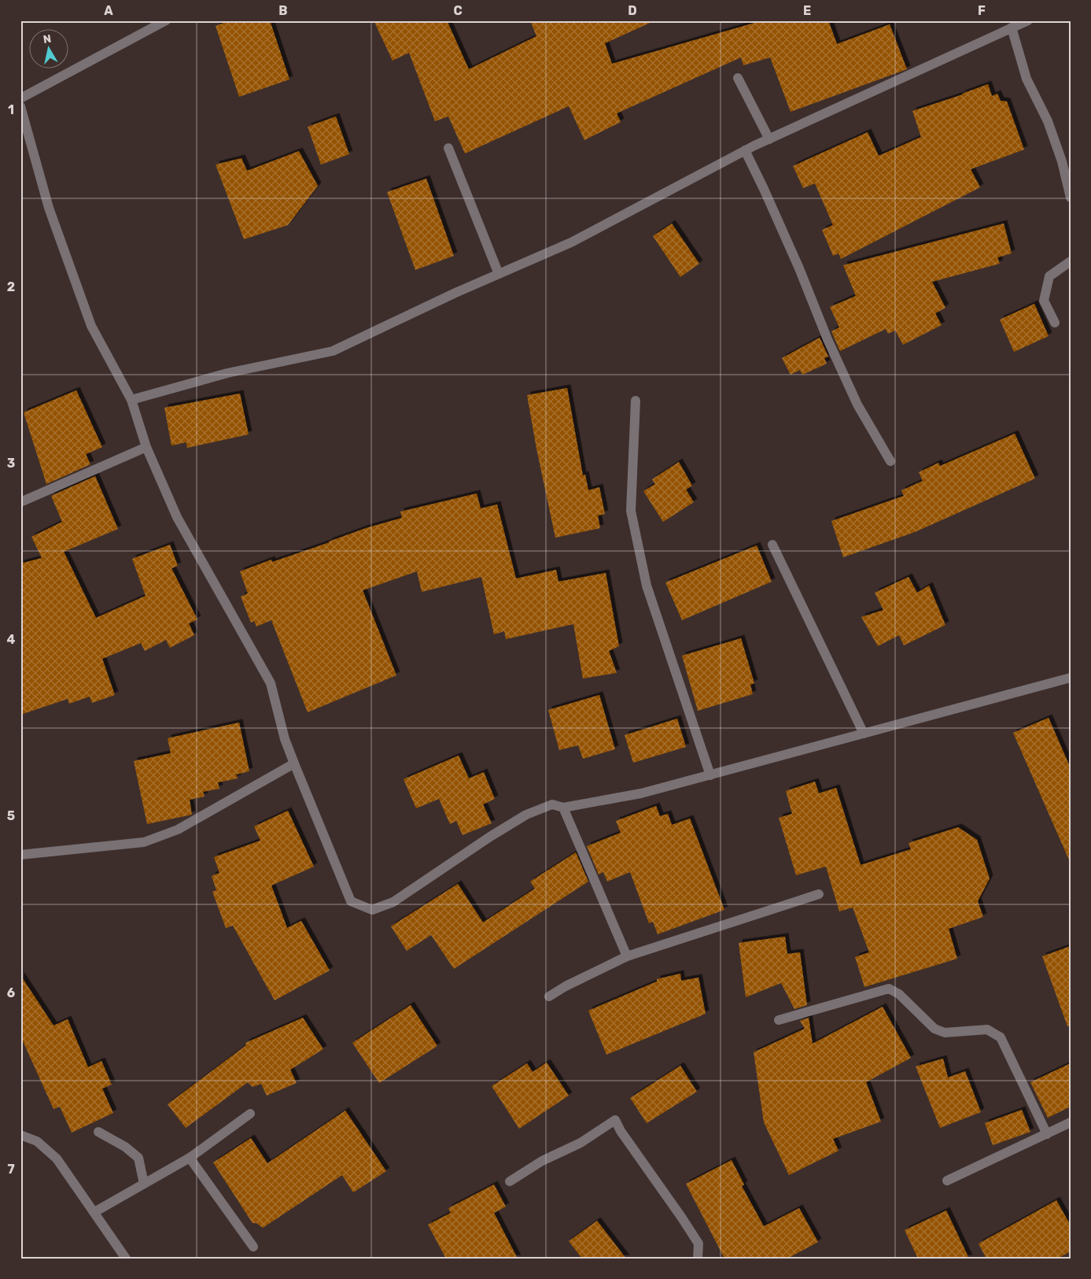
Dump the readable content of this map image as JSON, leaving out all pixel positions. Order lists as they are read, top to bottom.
{
  "north": "top",
  "grid": {
    "columns": [
      "A",
      "B",
      "C",
      "D",
      "E",
      "F"
    ],
    "rows": [
      "1",
      "2",
      "3",
      "4",
      "5",
      "6",
      "7"
    ]
  }
}
